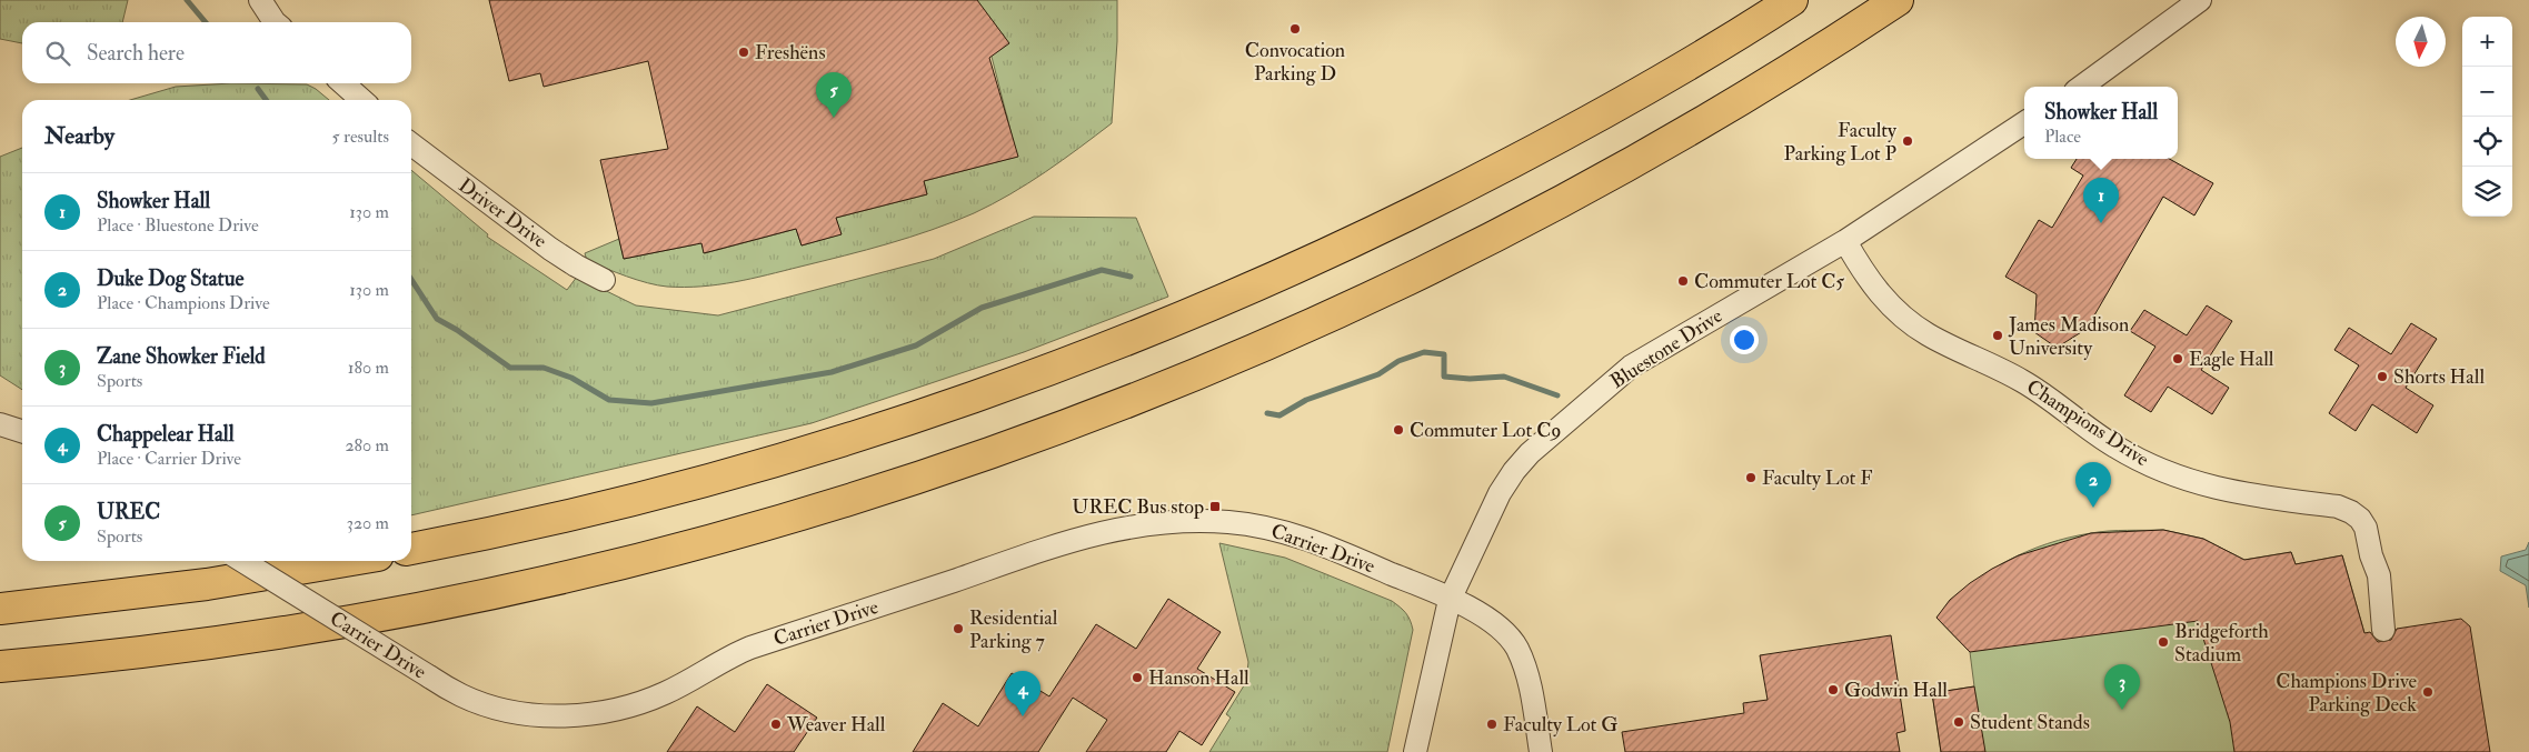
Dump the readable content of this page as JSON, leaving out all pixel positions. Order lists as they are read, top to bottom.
{
  "streets": {
    "street": [
      "Driver Drive",
      "Bluestone Drive",
      "Champions Drive",
      "Carrier Drive"
    ]
  },
  "crossings": [
    ["Bluestone Drive", "Champions Drive"],
    ["Bluestone Drive", "Carrier Drive"]
  ],
  "places": {
    "other": [
      "Convocation Parking D",
      "Freshëns",
      "Faculty Parking Lot P",
      "Commuter Lot C5",
      "James Madison University",
      "Eagle Hall",
      "Shorts Hall",
      "Commuter Lot C9",
      "Faculty Lot F",
      "Residential Parking 7",
      "Bridgeforth Stadium",
      "Hanson Hall",
      "Godwin Hall",
      "Champions Drive Parking Deck",
      "Student Stands",
      "Weaver Hall",
      "Faculty Lot G"
    ],
    "transit": ["UREC Bus stop"]
  },
  "north": "bottom",
  "page": {
    "map_buttons": ["+", "−"],
    "search": "Search here",
    "pins": [
      "5",
      "1",
      "2",
      "3",
      "4"
    ],
    "popup": ["Showker Hall", "Place"],
    "heading": ["Nearby", "5 results"],
    "list": [
      {
        "mark": "1",
        "name": "Showker Hall",
        "note": "Place · Bluestone Drive",
        "value": "130 m"
      },
      {
        "mark": "2",
        "name": "Duke Dog Statue",
        "note": "Place · Champions Drive",
        "value": "130 m"
      },
      {
        "mark": "3",
        "name": "Zane Showker Field",
        "note": "Sports",
        "value": "180 m"
      },
      {
        "mark": "4",
        "name": "Chappelear Hall",
        "note": "Place · Carrier Drive",
        "value": "280 m"
      },
      {
        "mark": "5",
        "name": "UREC",
        "note": "Sports",
        "value": "320 m"
      }
    ]
  }
}
